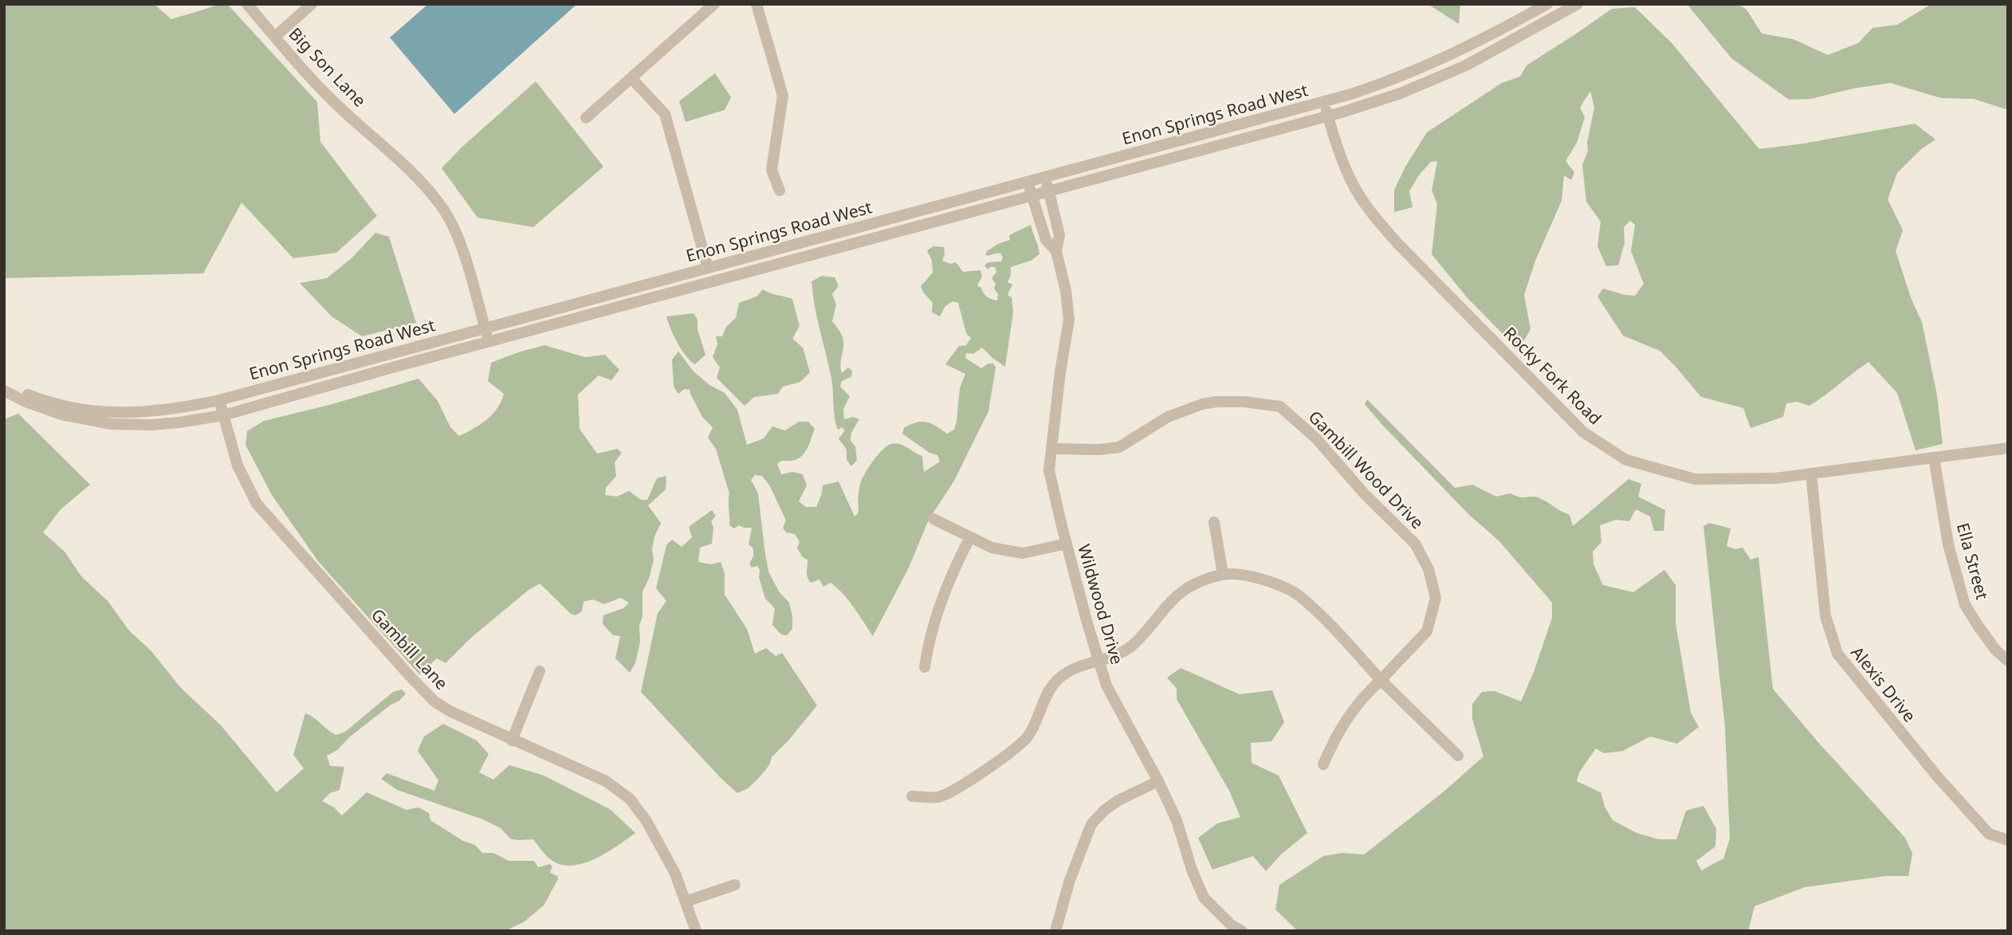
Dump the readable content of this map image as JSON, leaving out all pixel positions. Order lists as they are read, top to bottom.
{
  "streets": {
    "street": [
      "Big Son Lane",
      "Enon Springs Road West",
      "Rocky Fork Road",
      "Gambill Wood Drive",
      "Ella Street",
      "Wildwood Drive",
      "Gambill Lane",
      "Alexis Drive"
    ]
  },
  "crossings": [
    ["Big Son Lane", "Enon Springs Road West"],
    ["Enon Springs Road West", "Rocky Fork Road"],
    ["Enon Springs Road West", "Wildwood Drive"],
    ["Enon Springs Road West", "Gambill Lane"],
    ["Rocky Fork Road", "Ella Street"],
    ["Rocky Fork Road", "Alexis Drive"],
    ["Gambill Wood Drive", "Wildwood Drive"]
  ]
}
